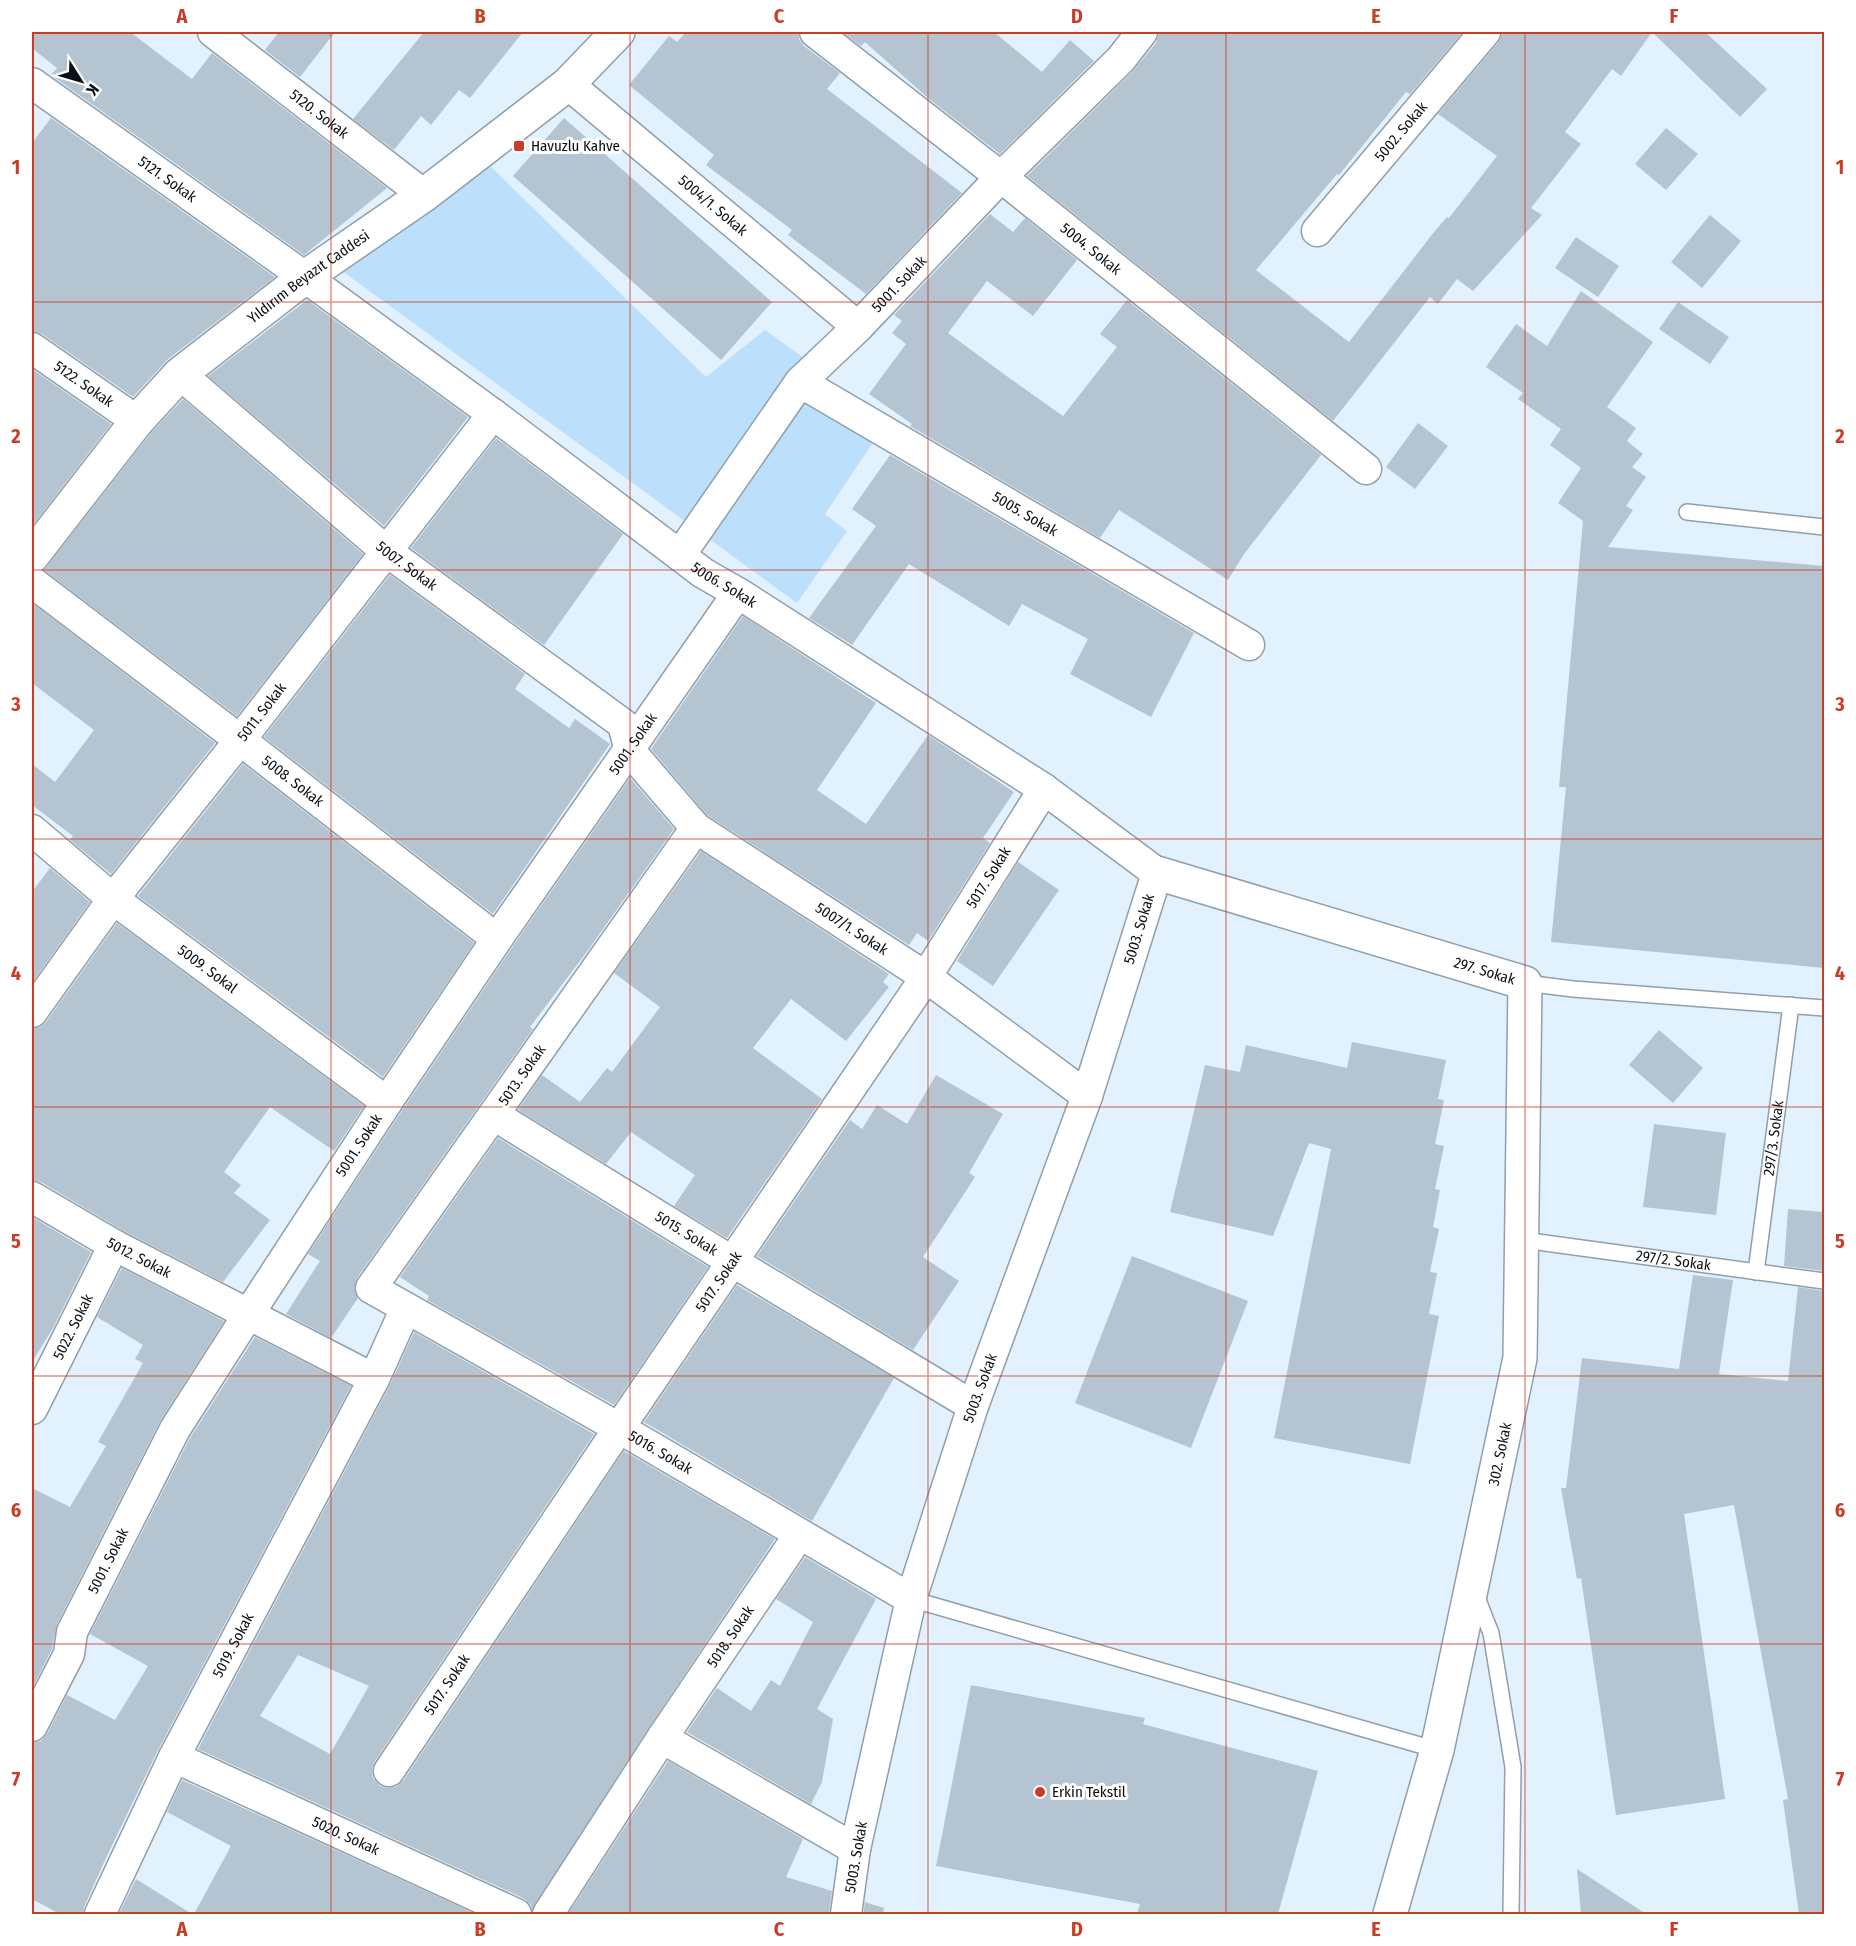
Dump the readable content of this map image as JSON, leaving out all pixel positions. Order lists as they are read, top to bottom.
{
  "streets": {
    "street": [
      "5120. Sokak",
      "5002. Sokak",
      "5121. Sokak",
      "5004/1. Sokak",
      "5004. Sokak",
      "Yıldırım Beyazıt Caddesi",
      "5001. Sokak",
      "5122. Sokak",
      "5005. Sokak",
      "5007. Sokak",
      "5006. Sokak",
      "5011. Sokak",
      "5008. Sokak",
      "5017. Sokak",
      "5007/1. Sokak",
      "5003. Sokak",
      "5009. Sokal",
      "297. Sokak",
      "5013. Sokak",
      "5015. Sokak",
      "5012. Sokak",
      "5022. Sokak",
      "5016. Sokak",
      "302. Sokak",
      "5018. Sokak",
      "5019. Sokak",
      "5020. Sokak"
    ],
    "lane": ["297/3. Sokak", "297/2. Sokak"]
  },
  "crossings": [
    ["5120. Sokak", "Yıldırım Beyazıt Caddesi"],
    ["5121. Sokak", "Yıldırım Beyazıt Caddesi"],
    ["5121. Sokak", "5006. Sokak"],
    ["5004/1. Sokak", "Yıldırım Beyazıt Caddesi"],
    ["5004/1. Sokak", "5001. Sokak"],
    ["5004. Sokak", "5001. Sokak"],
    ["Yıldırım Beyazıt Caddesi", "5122. Sokak"],
    ["Yıldırım Beyazıt Caddesi", "5007. Sokak"],
    ["Yıldırım Beyazıt Caddesi", "5006. Sokak"],
    ["5001. Sokak", "5005. Sokak"],
    ["5001. Sokak", "5007. Sokak"],
    ["5001. Sokak", "5006. Sokak"],
    ["5001. Sokak", "5008. Sokak"],
    ["5001. Sokak", "5007/1. Sokak"],
    ["5001. Sokak", "5009. Sokal"],
    ["5001. Sokak", "5012. Sokak"],
    ["5007. Sokak", "5011. Sokak"],
    ["5007. Sokak", "5007/1. Sokak"],
    ["5006. Sokak", "5011. Sokak"],
    ["5006. Sokak", "5017. Sokak"],
    ["5006. Sokak", "5003. Sokak"],
    ["5006. Sokak", "297. Sokak"],
    ["5011. Sokak", "5008. Sokak"],
    ["5011. Sokak", "5009. Sokal"],
    ["5017. Sokak", "5007/1. Sokak"],
    ["5017. Sokak", "5015. Sokak"],
    ["5017. Sokak", "5016. Sokak"],
    ["5007/1. Sokak", "5003. Sokak"],
    ["5007/1. Sokak", "5013. Sokak"],
    ["5003. Sokak", "297. Sokak"],
    ["5003. Sokak", "5015. Sokak"],
    ["5003. Sokak", "5016. Sokak"],
    ["297. Sokak", "297/3. Sokak"],
    ["297. Sokak", "302. Sokak"],
    ["5013. Sokak", "5015. Sokak"],
    ["5013. Sokak", "5016. Sokak"],
    ["5013. Sokak", "5019. Sokak"],
    ["297/3. Sokak", "297/2. Sokak"],
    ["5012. Sokak", "5022. Sokak"],
    ["5012. Sokak", "5019. Sokak"],
    ["297/2. Sokak", "302. Sokak"],
    ["5016. Sokak", "5018. Sokak"],
    ["5016. Sokak", "5019. Sokak"],
    ["5019. Sokak", "5020. Sokak"]
  ],
  "places": {
    "transit": ["Havuzlu Kahve"],
    "other": ["Erkin Tekstil"]
  },
  "north": "bottom right",
  "grid": {
    "columns": [
      "A",
      "B",
      "C",
      "D",
      "E",
      "F"
    ],
    "rows": [
      "1",
      "2",
      "3",
      "4",
      "5",
      "6",
      "7"
    ]
  }
}
